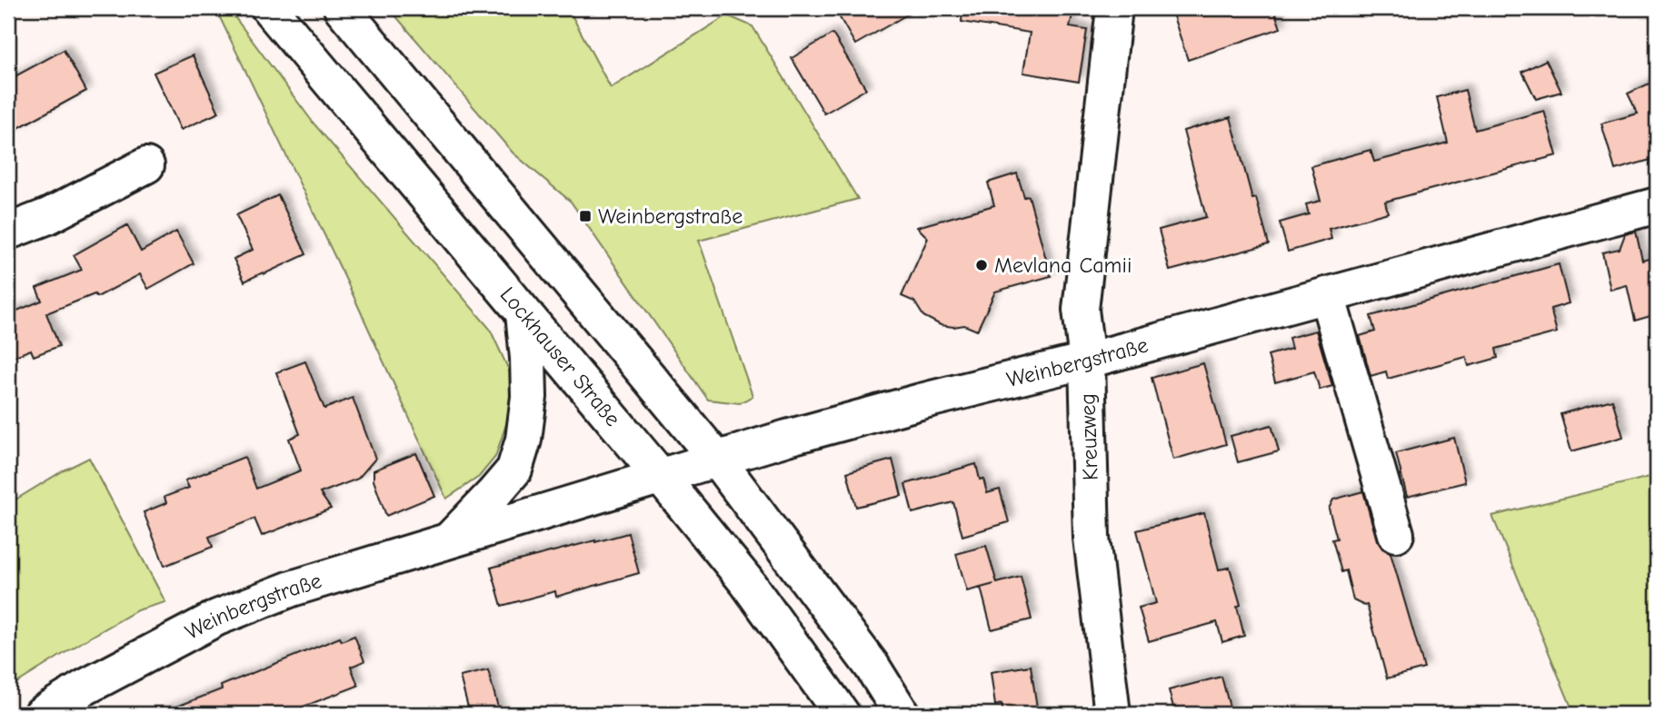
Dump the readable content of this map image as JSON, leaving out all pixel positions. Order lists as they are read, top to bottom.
{
  "streets": {
    "street": ["Lockhauser Straße", "Weinbergstraße", "Kreuzweg"]
  },
  "crossings": [
    ["Lockhauser Straße", "Weinbergstraße"],
    ["Weinbergstraße", "Kreuzweg"]
  ],
  "places": {
    "transit": ["Weinbergstraße"],
    "other": ["Mevlana Camii"]
  }
}
